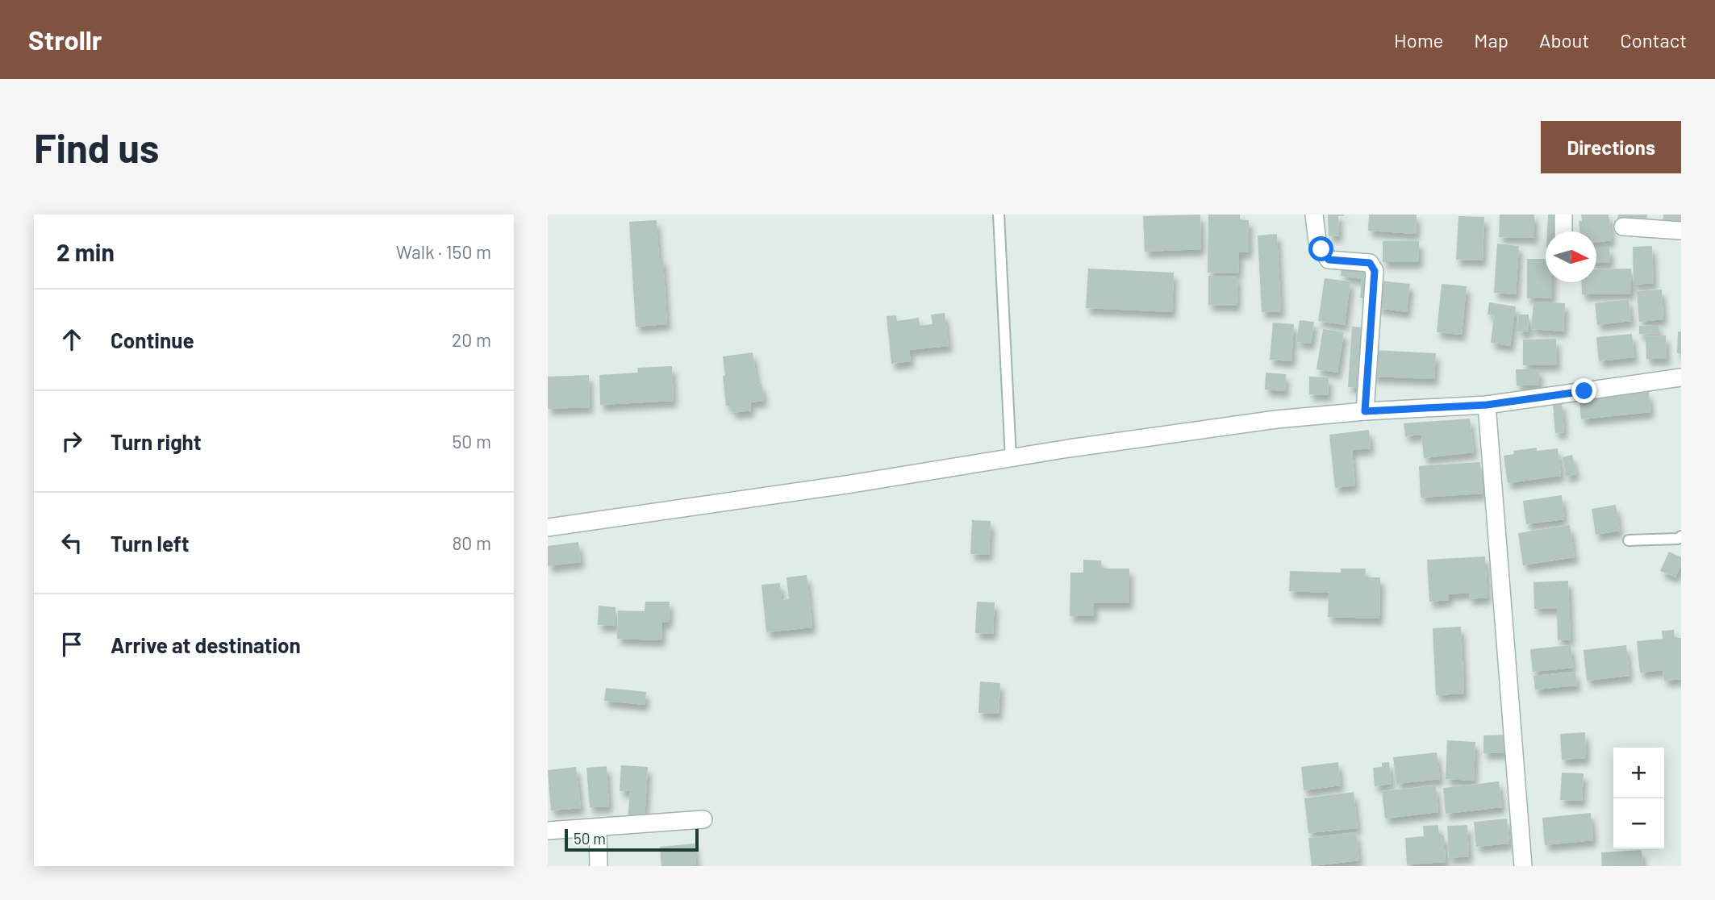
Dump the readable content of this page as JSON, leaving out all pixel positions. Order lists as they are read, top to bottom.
{
  "scale_bar": "50 m",
  "north": "right",
  "page": {
    "header": "Strollr",
    "nav": [
      "Home",
      "Map",
      "About",
      "Contact"
    ],
    "buttons": "Directions",
    "title": "Find us",
    "heading": ["2 min", "Walk · 150 m"],
    "list": [
      ["Continue", "20 m"],
      ["Turn right", "50 m"],
      ["Turn left", "80 m"],
      "Arrive at destination"
    ],
    "map_buttons": ["+", "−"],
    "scale": "50 m"
  }
}
